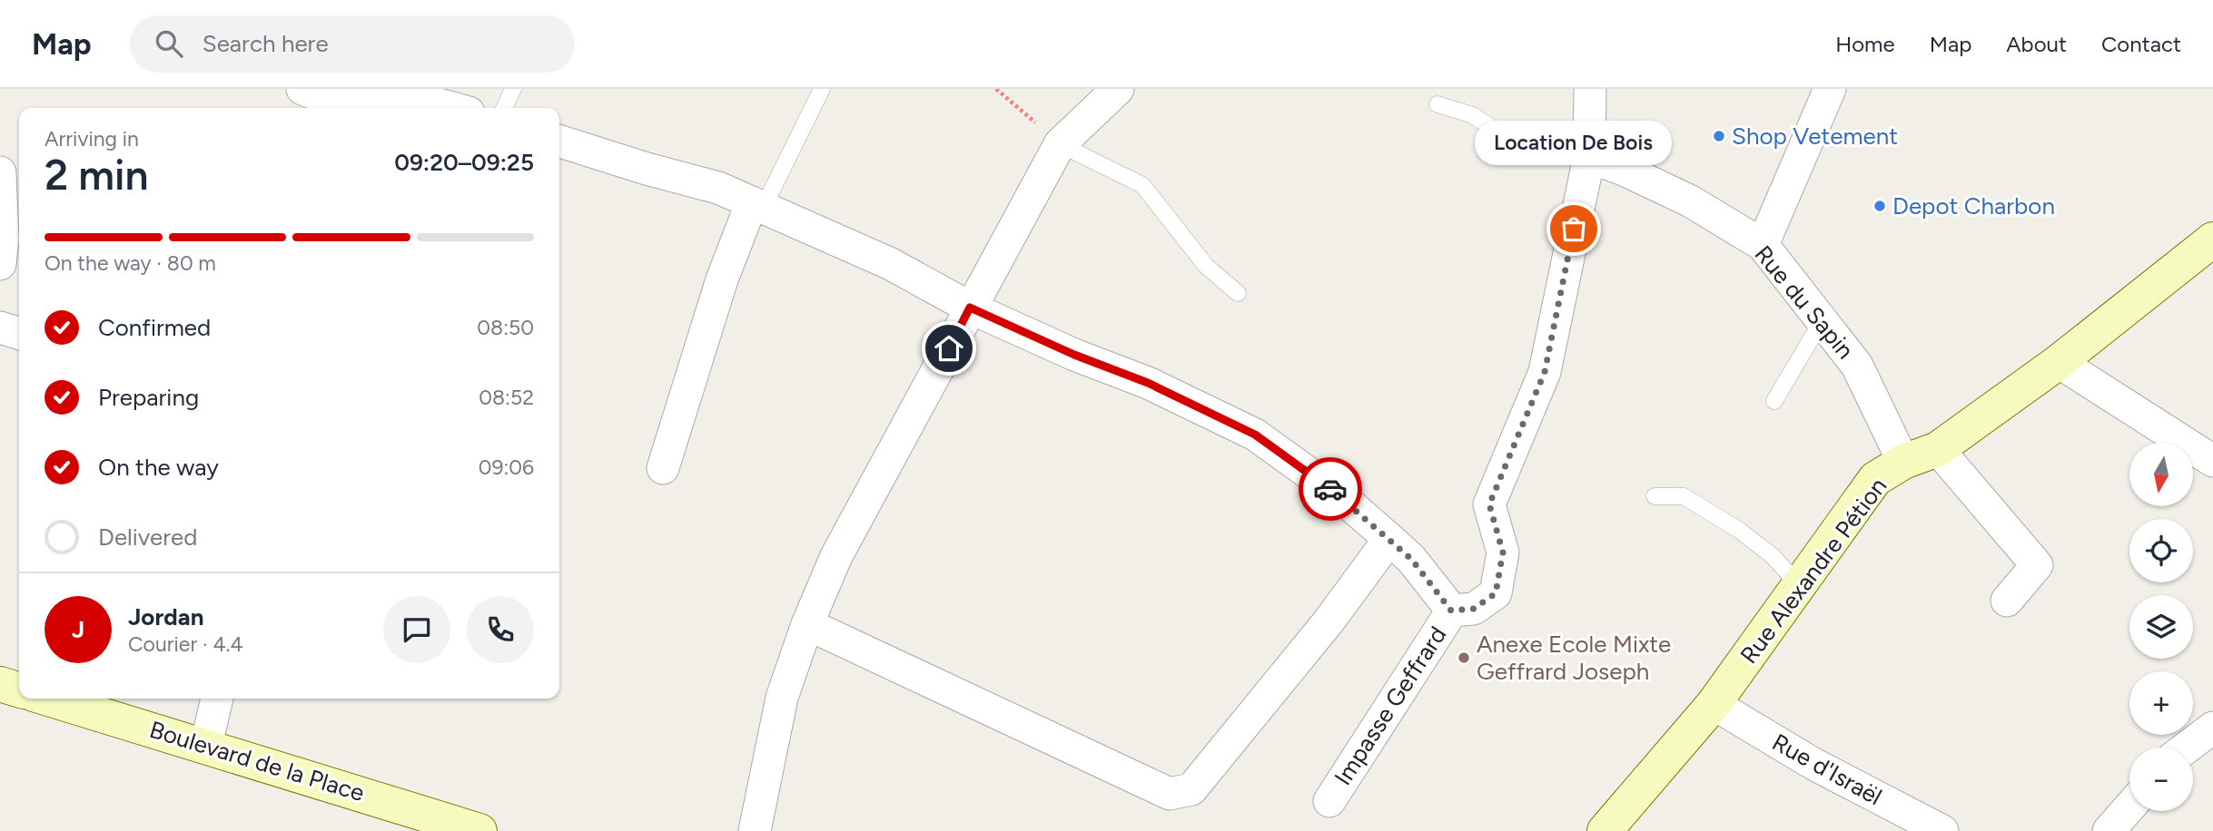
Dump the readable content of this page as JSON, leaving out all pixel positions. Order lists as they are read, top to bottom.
{
  "streets": {
    "street": [
      "Rue du Sapin",
      "Rue Alexandre Pétion",
      "Impasse Geffrard",
      "Boulevard de la Place",
      "Rue d'Israël"
    ]
  },
  "crossings": [
    ["Rue du Sapin", "Rue Alexandre Pétion"],
    ["Rue du Sapin", "Impasse Geffrard"],
    ["Rue Alexandre Pétion", "Rue d'Israël"]
  ],
  "places": [
    "Shop Vetement",
    "Depot Charbon",
    "Location De Bois",
    "Anexe Ecole Mixte Geffrard Joseph"
  ],
  "north": "bottom",
  "page": {
    "header": "Map",
    "search": "Search here",
    "nav": [
      "Home",
      "Map",
      "About",
      "Contact"
    ],
    "heading": ["2 min", "Arriving in", "09:20–09:25"],
    "panel": ["Jordan", "Courier · 4.4"],
    "bubble": "Location De Bois",
    "bar": "On the way · 80 m",
    "list": [
      ["Confirmed", "08:50"],
      ["Preparing", "08:52"],
      ["On the way", "09:06"],
      "Delivered"
    ],
    "map_buttons": ["+", "−"],
    "round": "J"
  }
}
